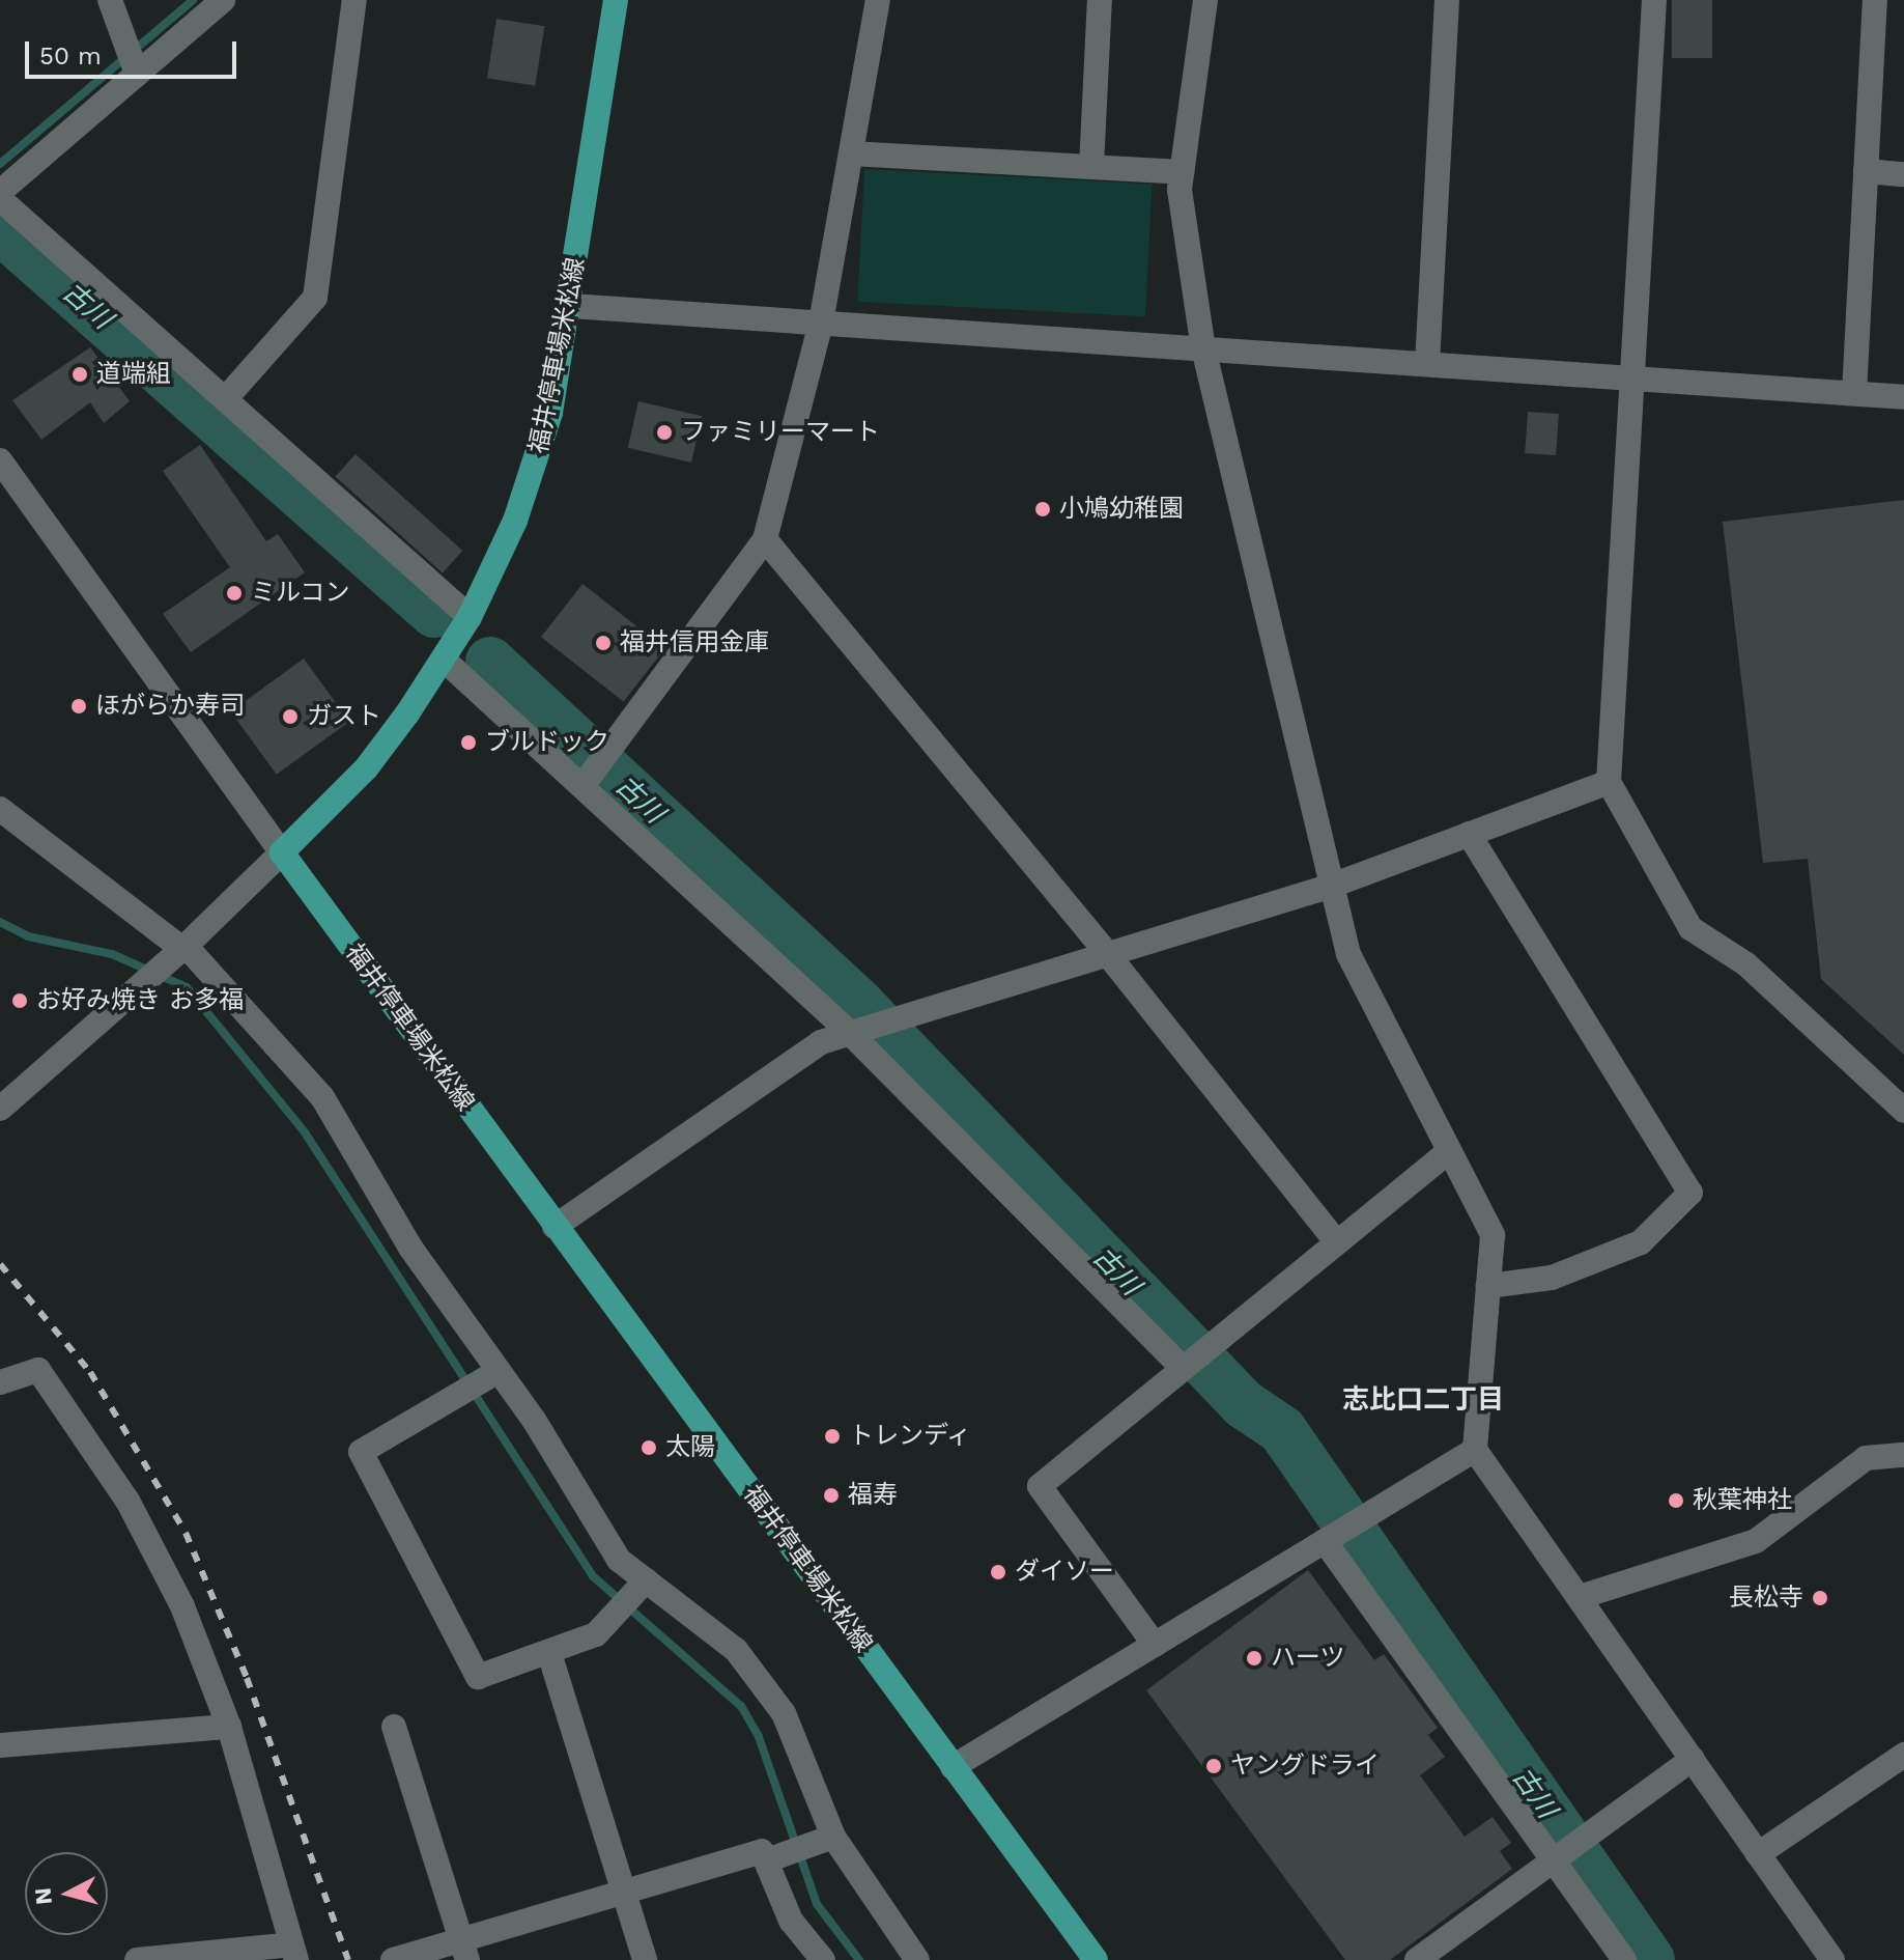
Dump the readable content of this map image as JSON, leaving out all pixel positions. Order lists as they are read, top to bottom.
{
  "streets": {
    "main road": ["福井停車場米松線"]
  },
  "districts": ["志比口二丁目"],
  "water": ["古川"],
  "places": [
    "道端組",
    "ファミリーマート",
    "小鳩幼稚園",
    "ミルコン",
    "福井信用金庫",
    "ほがらか寿司",
    "ガスト",
    "ブルドック",
    "お好み焼き お多福",
    "トレンディ",
    "太陽",
    "福寿",
    "秋葉神社",
    "ダイソー",
    "長松寺",
    "ハーツ",
    "ヤングドライ"
  ],
  "scale_bar": "50 m",
  "north": "left"
}
